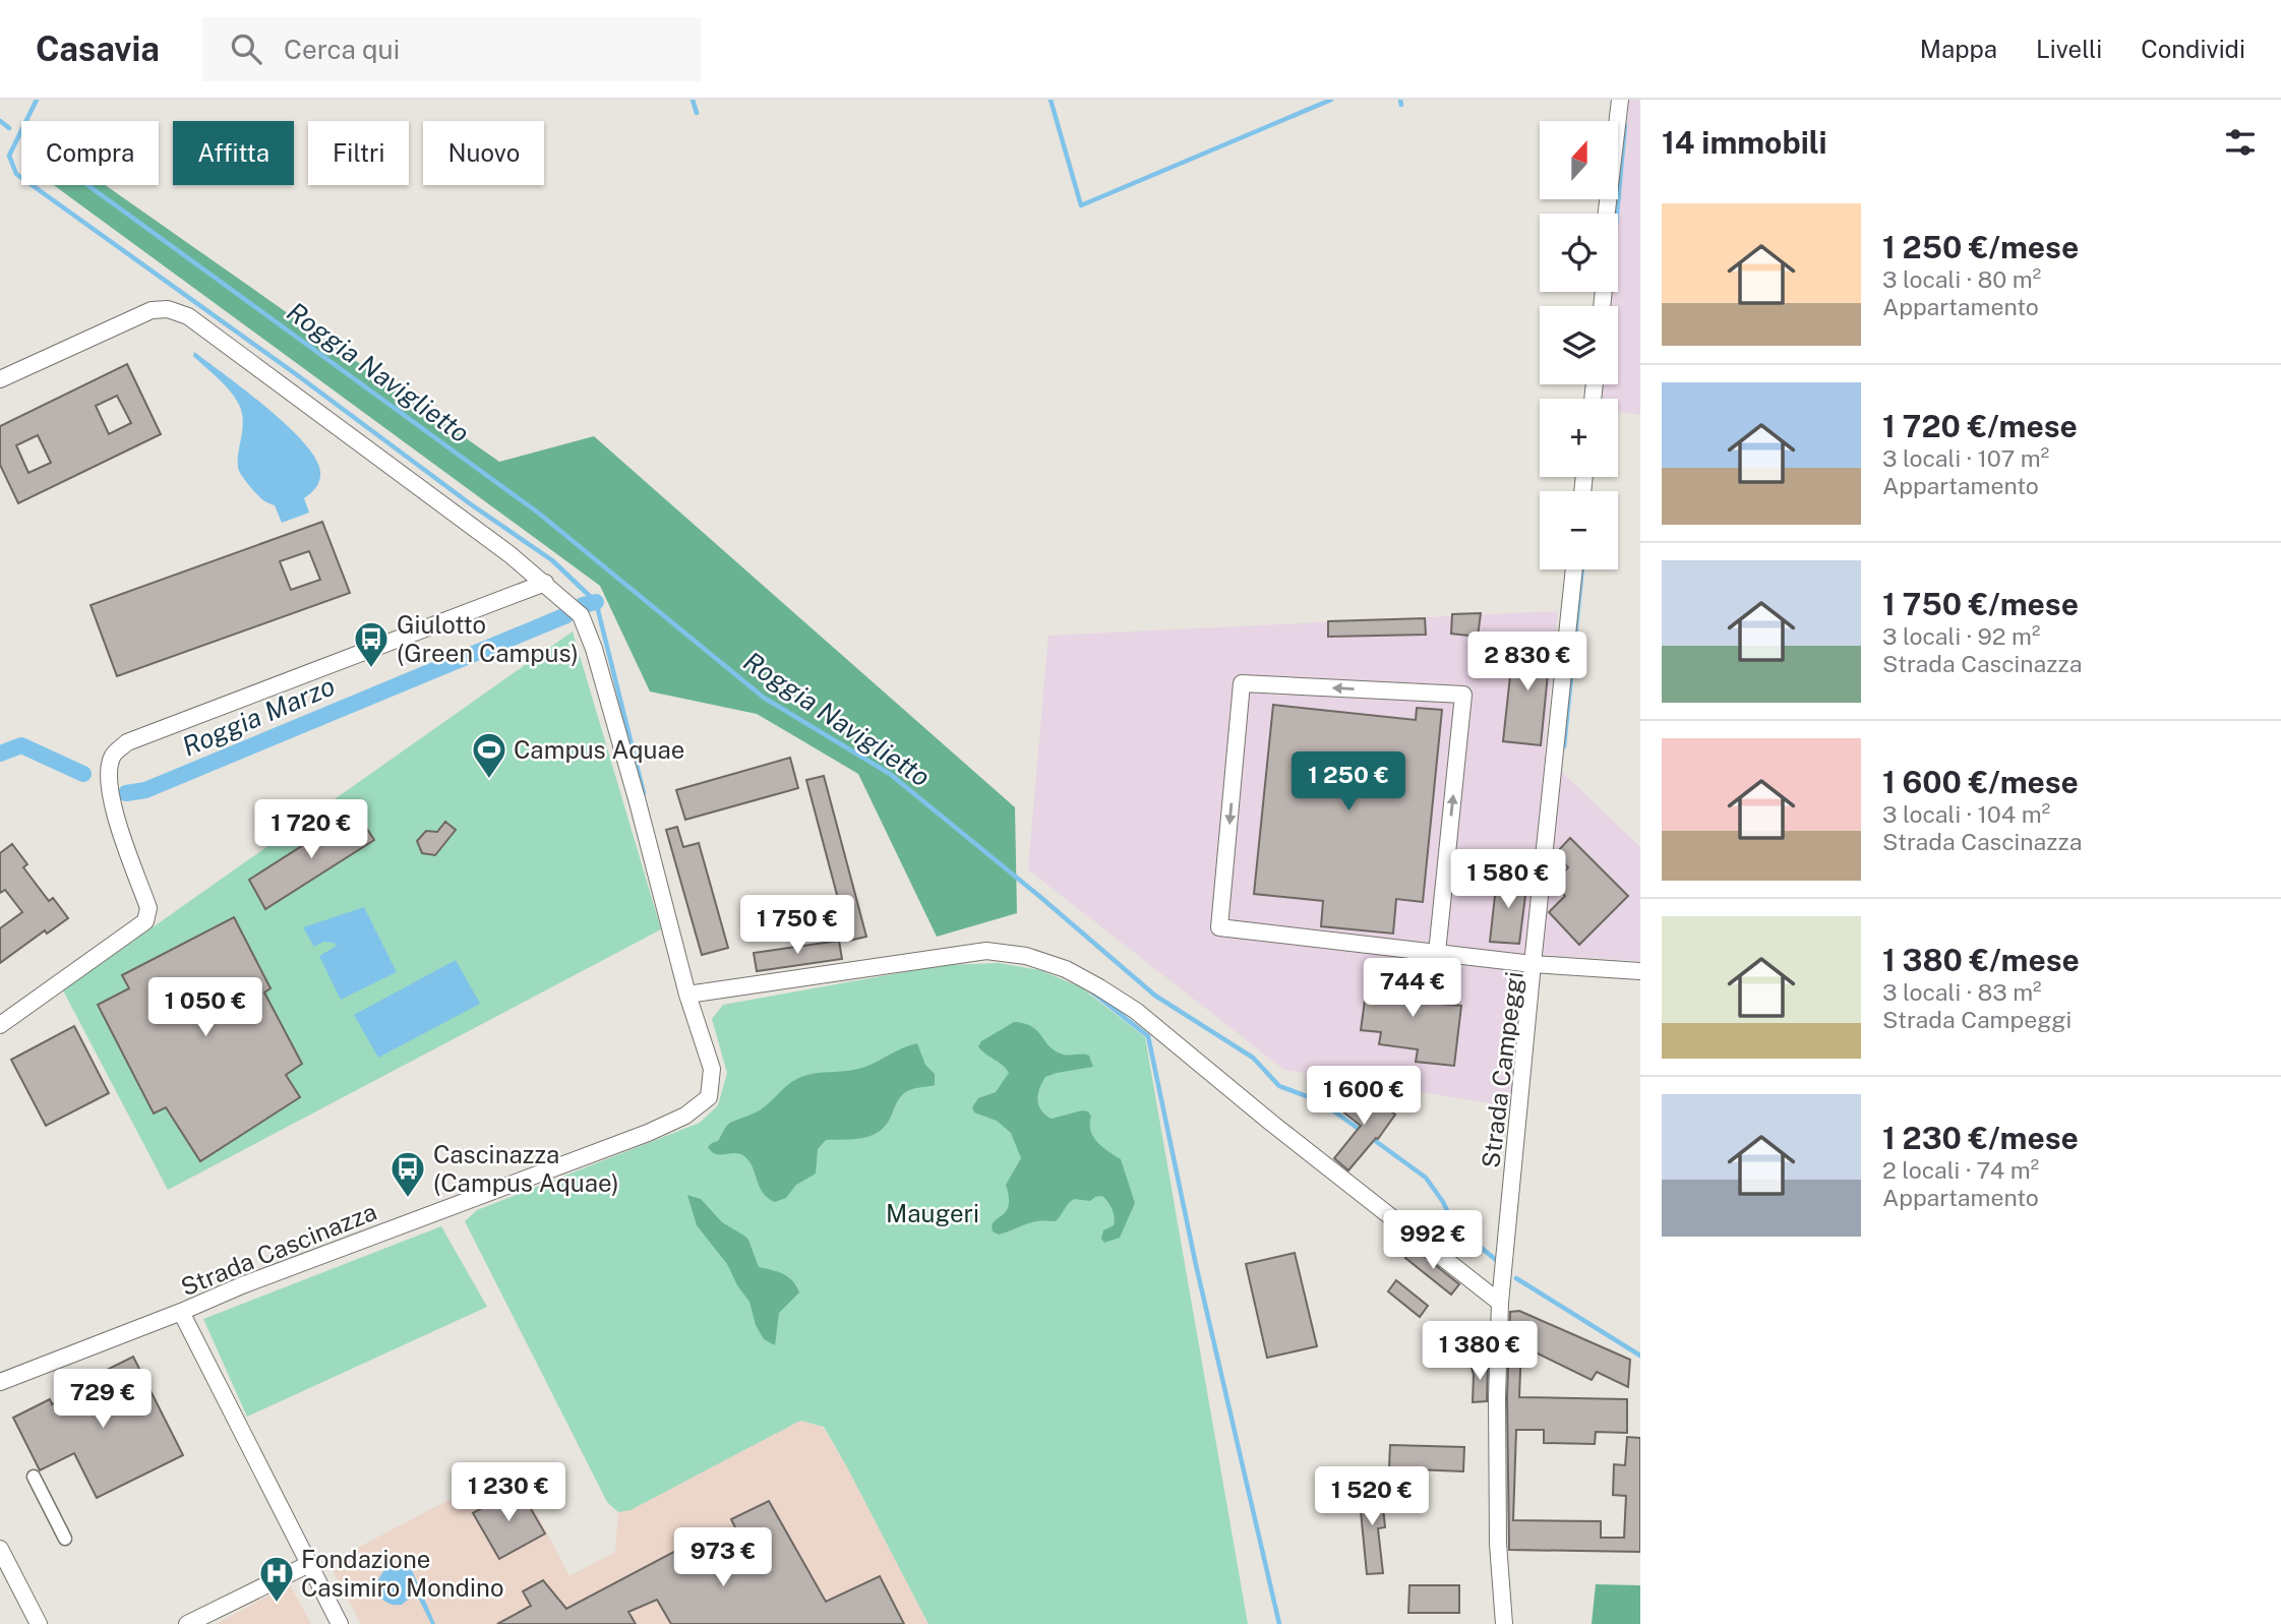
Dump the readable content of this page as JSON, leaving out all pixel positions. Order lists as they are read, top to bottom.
{
  "streets": {
    "street": ["Strada Campeggi", "Strada Cascinazza"]
  },
  "water": ["Roggia Naviglietto", "Roggia Marzo"],
  "parks": ["Maugeri"],
  "places": {
    "bus stop": ["Giulotto (Green Campus)", "Cascinazza (Campus Aquae)"],
    "sports": ["Campus Aquae"],
    "hospital": ["Fondazione Casimiro Mondino"]
  },
  "north": "top",
  "page": {
    "header": "Casavia",
    "search": "Cerca qui",
    "nav": ["Mappa", "Livelli", "Condividi"],
    "heading": "14 immobili",
    "map_buttons": ["+", "−"],
    "chip": [
      "Compra",
      "Affitta",
      "Filtri",
      "Nuovo"
    ],
    "list": [
      {
        "name": "1 250 €/mese",
        "note": "3 locali · 80 m² · Appartamento"
      },
      {
        "name": "1 720 €/mese",
        "note": "3 locali · 107 m² · Appartamento"
      },
      {
        "name": "1 750 €/mese",
        "note": "3 locali · 92 m² · Strada Cascinazza"
      },
      {
        "name": "1 600 €/mese",
        "note": "3 locali · 104 m² · Strada Cascinazza"
      },
      {
        "name": "1 380 €/mese",
        "note": "3 locali · 83 m² · Strada Campeggi"
      },
      {
        "name": "1 230 €/mese",
        "note": "2 locali · 74 m² · Appartamento"
      }
    ],
    "price": [
      "2 830 €",
      "1 250 €",
      "1 720 €",
      "1 580 €",
      "1 750 €",
      "744 €",
      "1 050 €",
      "1 600 €",
      "992 €",
      "1 380 €",
      "729 €",
      "1 230 €",
      "1 520 €",
      "973 €"
    ]
  }
}
